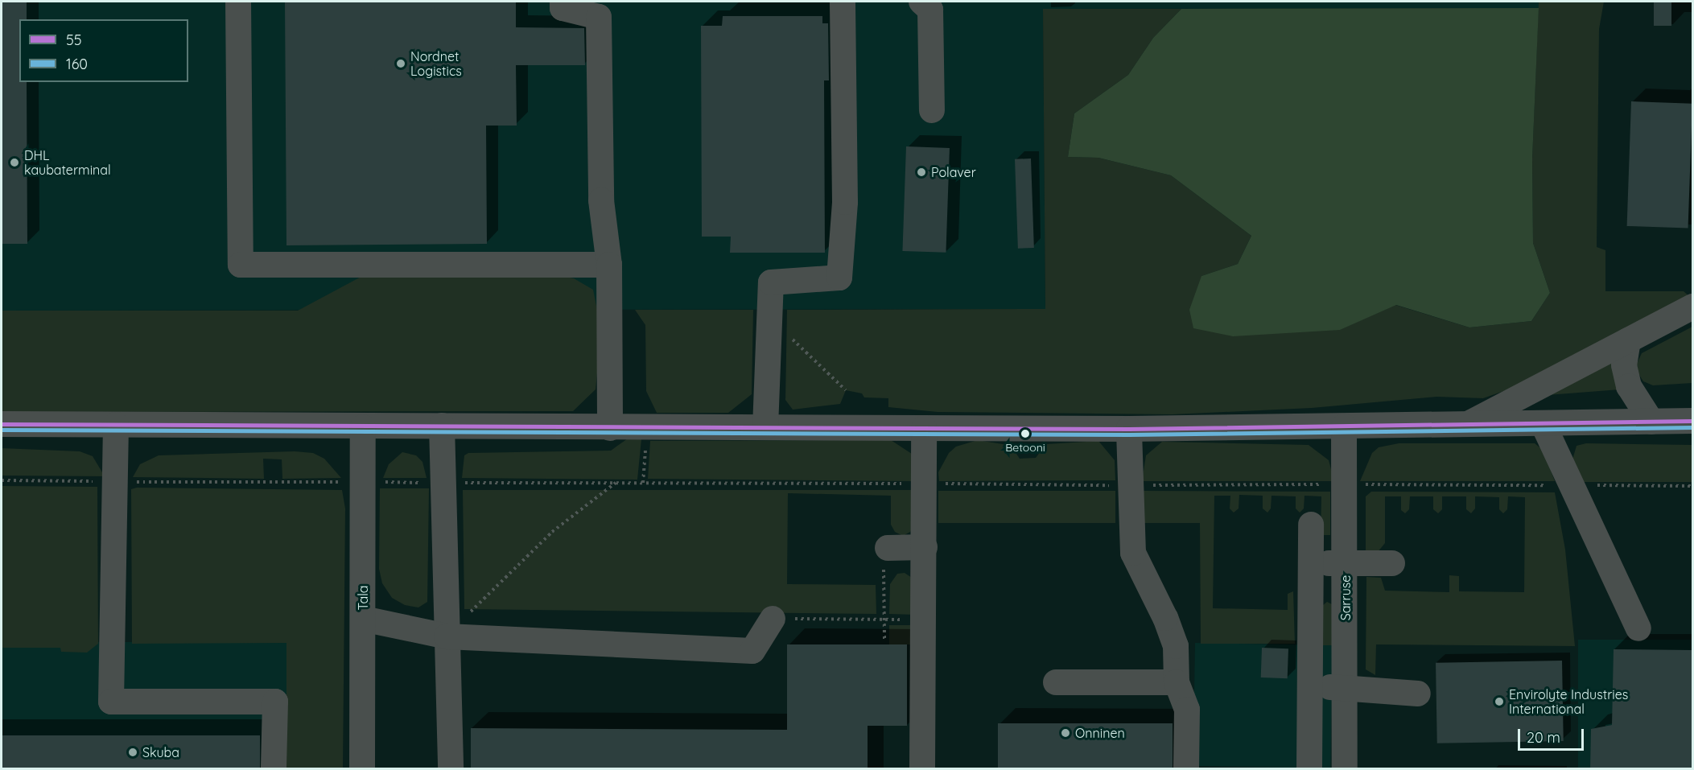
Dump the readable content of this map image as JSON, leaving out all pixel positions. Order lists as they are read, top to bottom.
{
  "streets": {
    "street": ["Tala", "Sarruse"]
  },
  "places": [
    "Nordnet Logistics",
    "DHL kaubaterminal",
    "Polaver",
    "Betooni",
    "Envirolyte Industries International",
    "Onninen",
    "Skuba"
  ],
  "lines": ["transit line 55", "transit line 160"],
  "legend": ["55", "160"],
  "scale_bar": "20 m"
}
